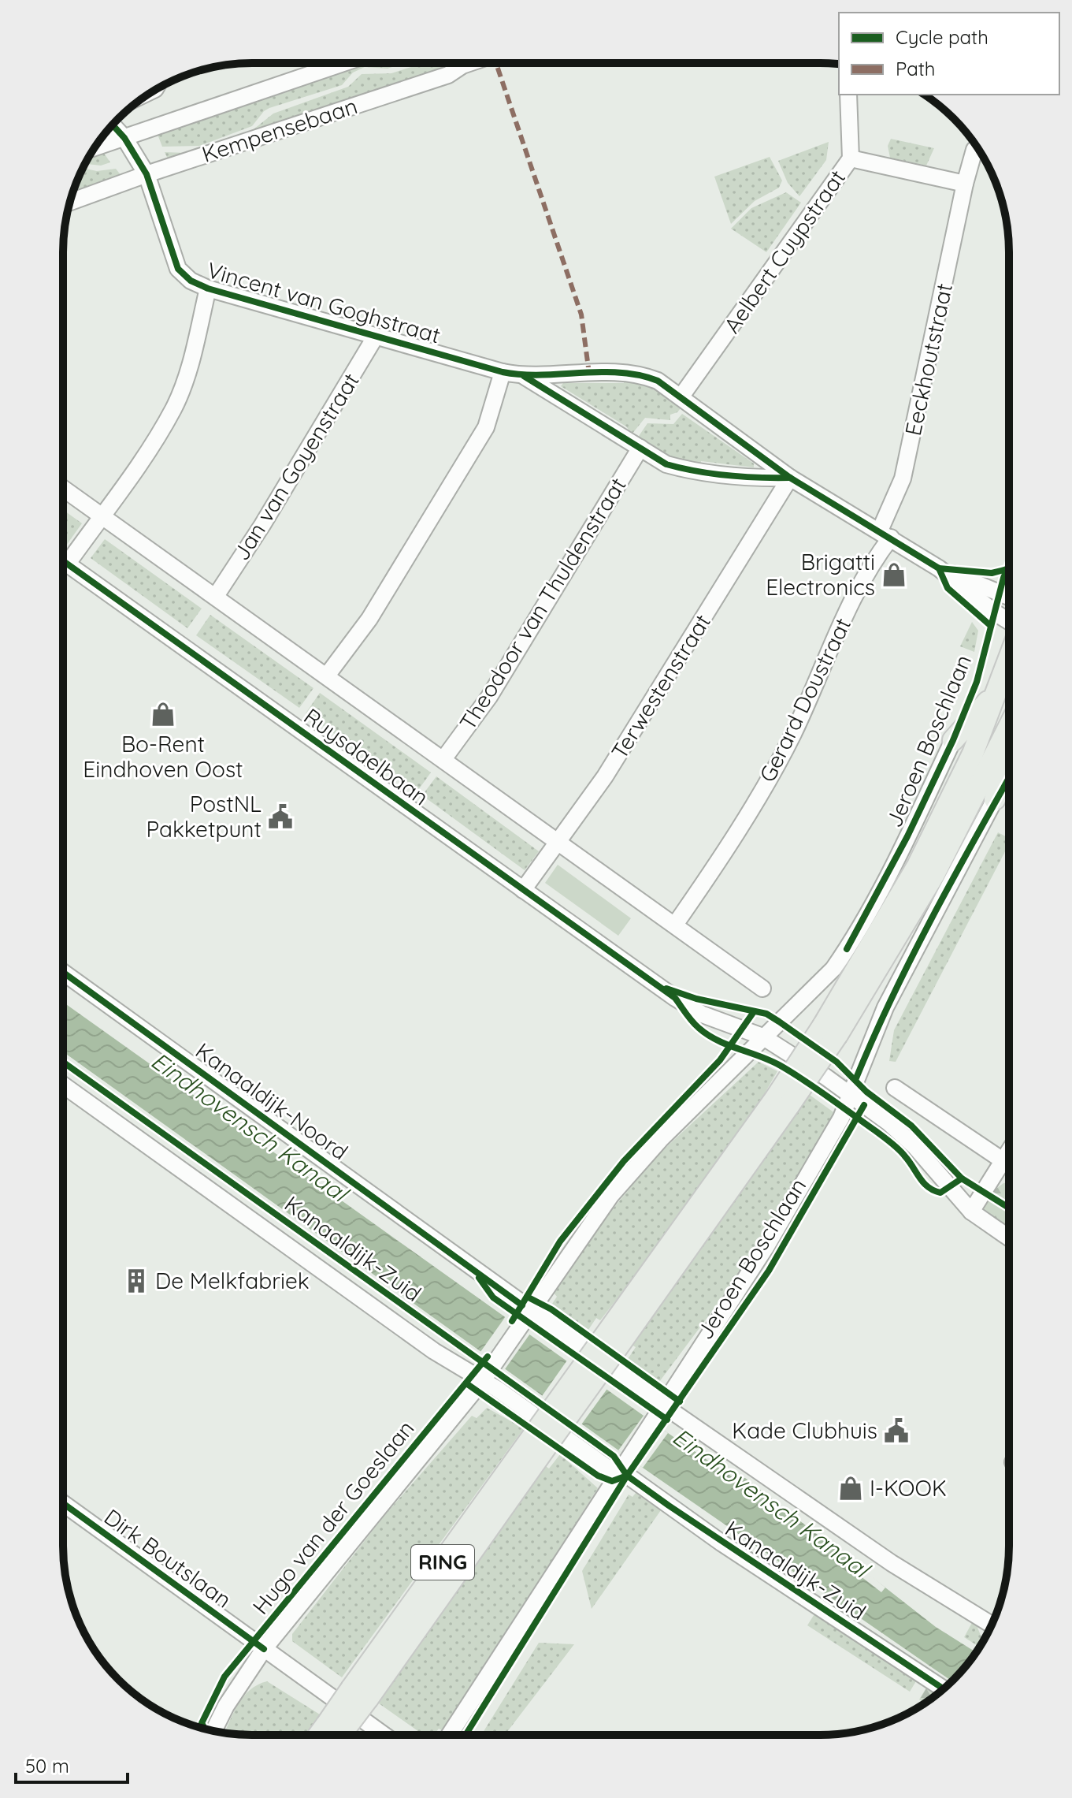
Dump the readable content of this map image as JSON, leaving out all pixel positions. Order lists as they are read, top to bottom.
{
  "streets": {
    "main road": ["Jeroen Boschlaan", "RING"],
    "street": [
      "Kempensebaan",
      "Aelbert Cuypstraat",
      "Vincent van Goghstraat",
      "Eeckhoutstraat",
      "Jan van Goyenstraat",
      "Theodoor van Thuldenstraat",
      "Terwestenstraat",
      "Gerard Doustraat",
      "Ruysdaelbaan",
      "Kanaaldijk-Noord",
      "Kanaaldijk-Zuid",
      "Hugo van der Goeslaan",
      "Dirk Boutslaan"
    ]
  },
  "crossings": [
    ["Kempensebaan", "Vincent van Goghstraat"],
    ["Vincent van Goghstraat", "Jan van Goyenstraat"],
    ["Eeckhoutstraat", "Gerard Doustraat"],
    ["Jan van Goyenstraat", "Ruysdaelbaan"],
    ["Theodoor van Thuldenstraat", "Ruysdaelbaan"],
    ["Terwestenstraat", "Ruysdaelbaan"],
    ["Gerard Doustraat", "Ruysdaelbaan"],
    ["Jeroen Boschlaan", "Ruysdaelbaan"],
    ["Jeroen Boschlaan", "Kanaaldijk-Noord"],
    ["Jeroen Boschlaan", "Kanaaldijk-Zuid"],
    ["Jeroen Boschlaan", "Hugo van der Goeslaan"],
    ["Kanaaldijk-Zuid", "Hugo van der Goeslaan"],
    ["Hugo van der Goeslaan", "Dirk Boutslaan"]
  ],
  "water": ["Eindhovensch Kanaal"],
  "places": {
    "shop": ["Brigatti Electronics", "Bo-Rent Eindhoven Oost", "I-KOOK"],
    "public building": ["PostNL Pakketpunt", "Kade Clubhuis"],
    "building": ["De Melkfabriek"]
  },
  "legend": ["Cycle path", "Path"],
  "scale_bar": "50 m"
}
